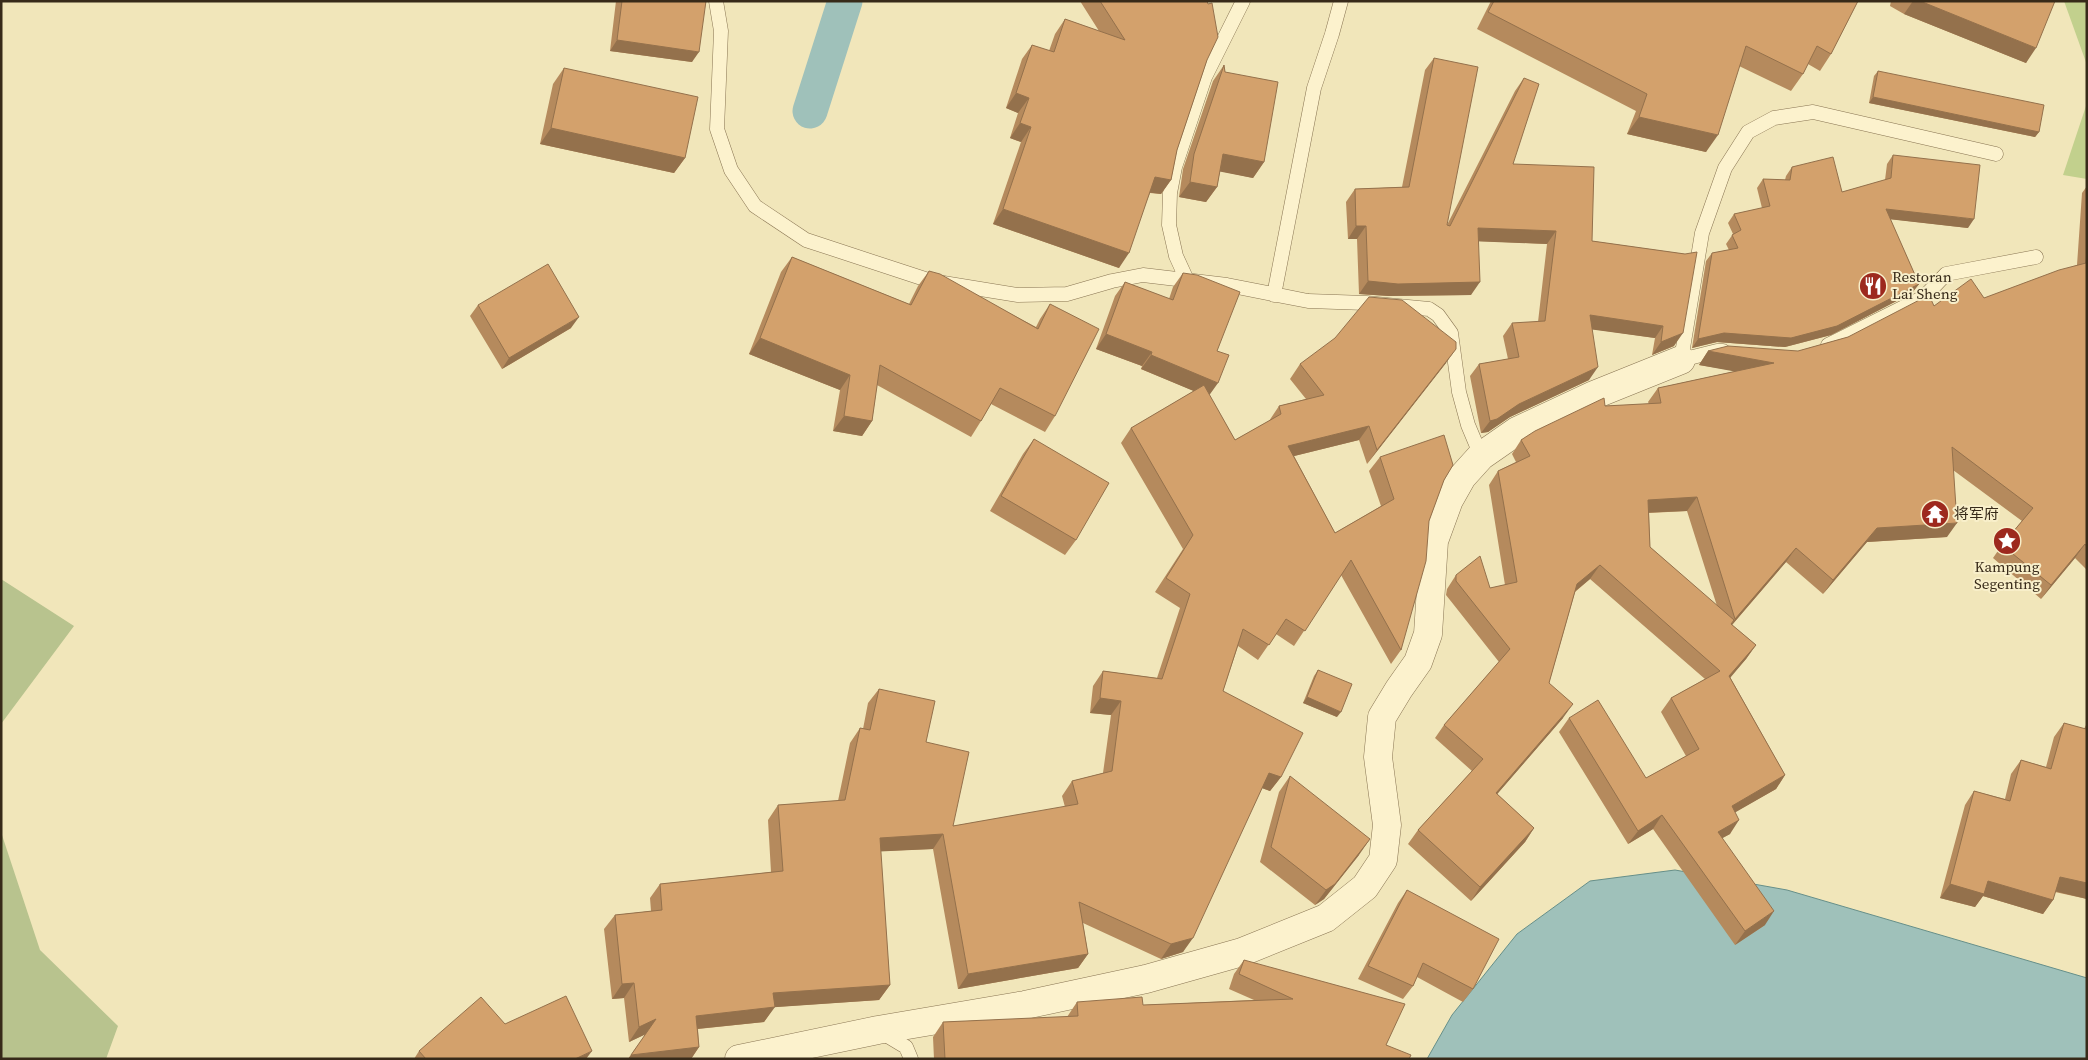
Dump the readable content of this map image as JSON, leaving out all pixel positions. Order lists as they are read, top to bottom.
{
  "places": {
    "restaurant": ["Restoran Lai Sheng"],
    "temple": ["将军府"],
    "place": ["Kampung Segenting"]
  }
}
